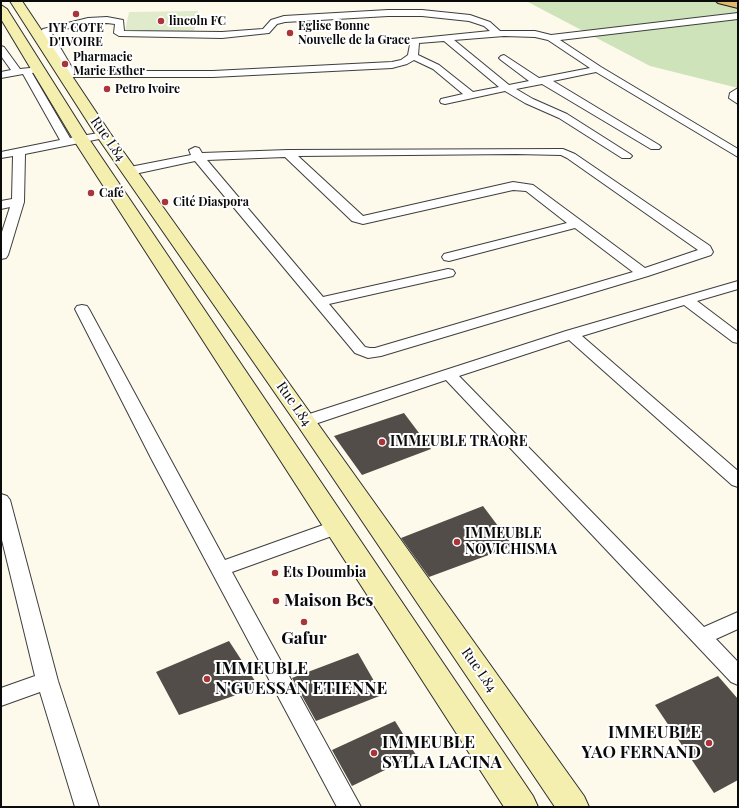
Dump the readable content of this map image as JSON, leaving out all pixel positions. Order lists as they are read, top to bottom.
{
  "streets": {
    "main road": ["Rue L84"]
  },
  "places": [
    "IYF COTE D'IVOIRE",
    "lincoln FC",
    "Eglise Bonne Nouvelle de la Grace",
    "Pharmacie Marie Esther",
    "Petro Ivoire",
    "Café",
    "Cité Diaspora",
    "IMMEUBLE TRAORE",
    "IMMEUBLE NOVICHISMA",
    "Ets Doumbia",
    "Maison Bcs",
    "Gafur",
    "IMMEUBLE N'GUESSAN ETIENNE",
    "IMMEUBLE YAO FERNAND",
    "IMMEUBLE SYLLA LACINA"
  ]
}
